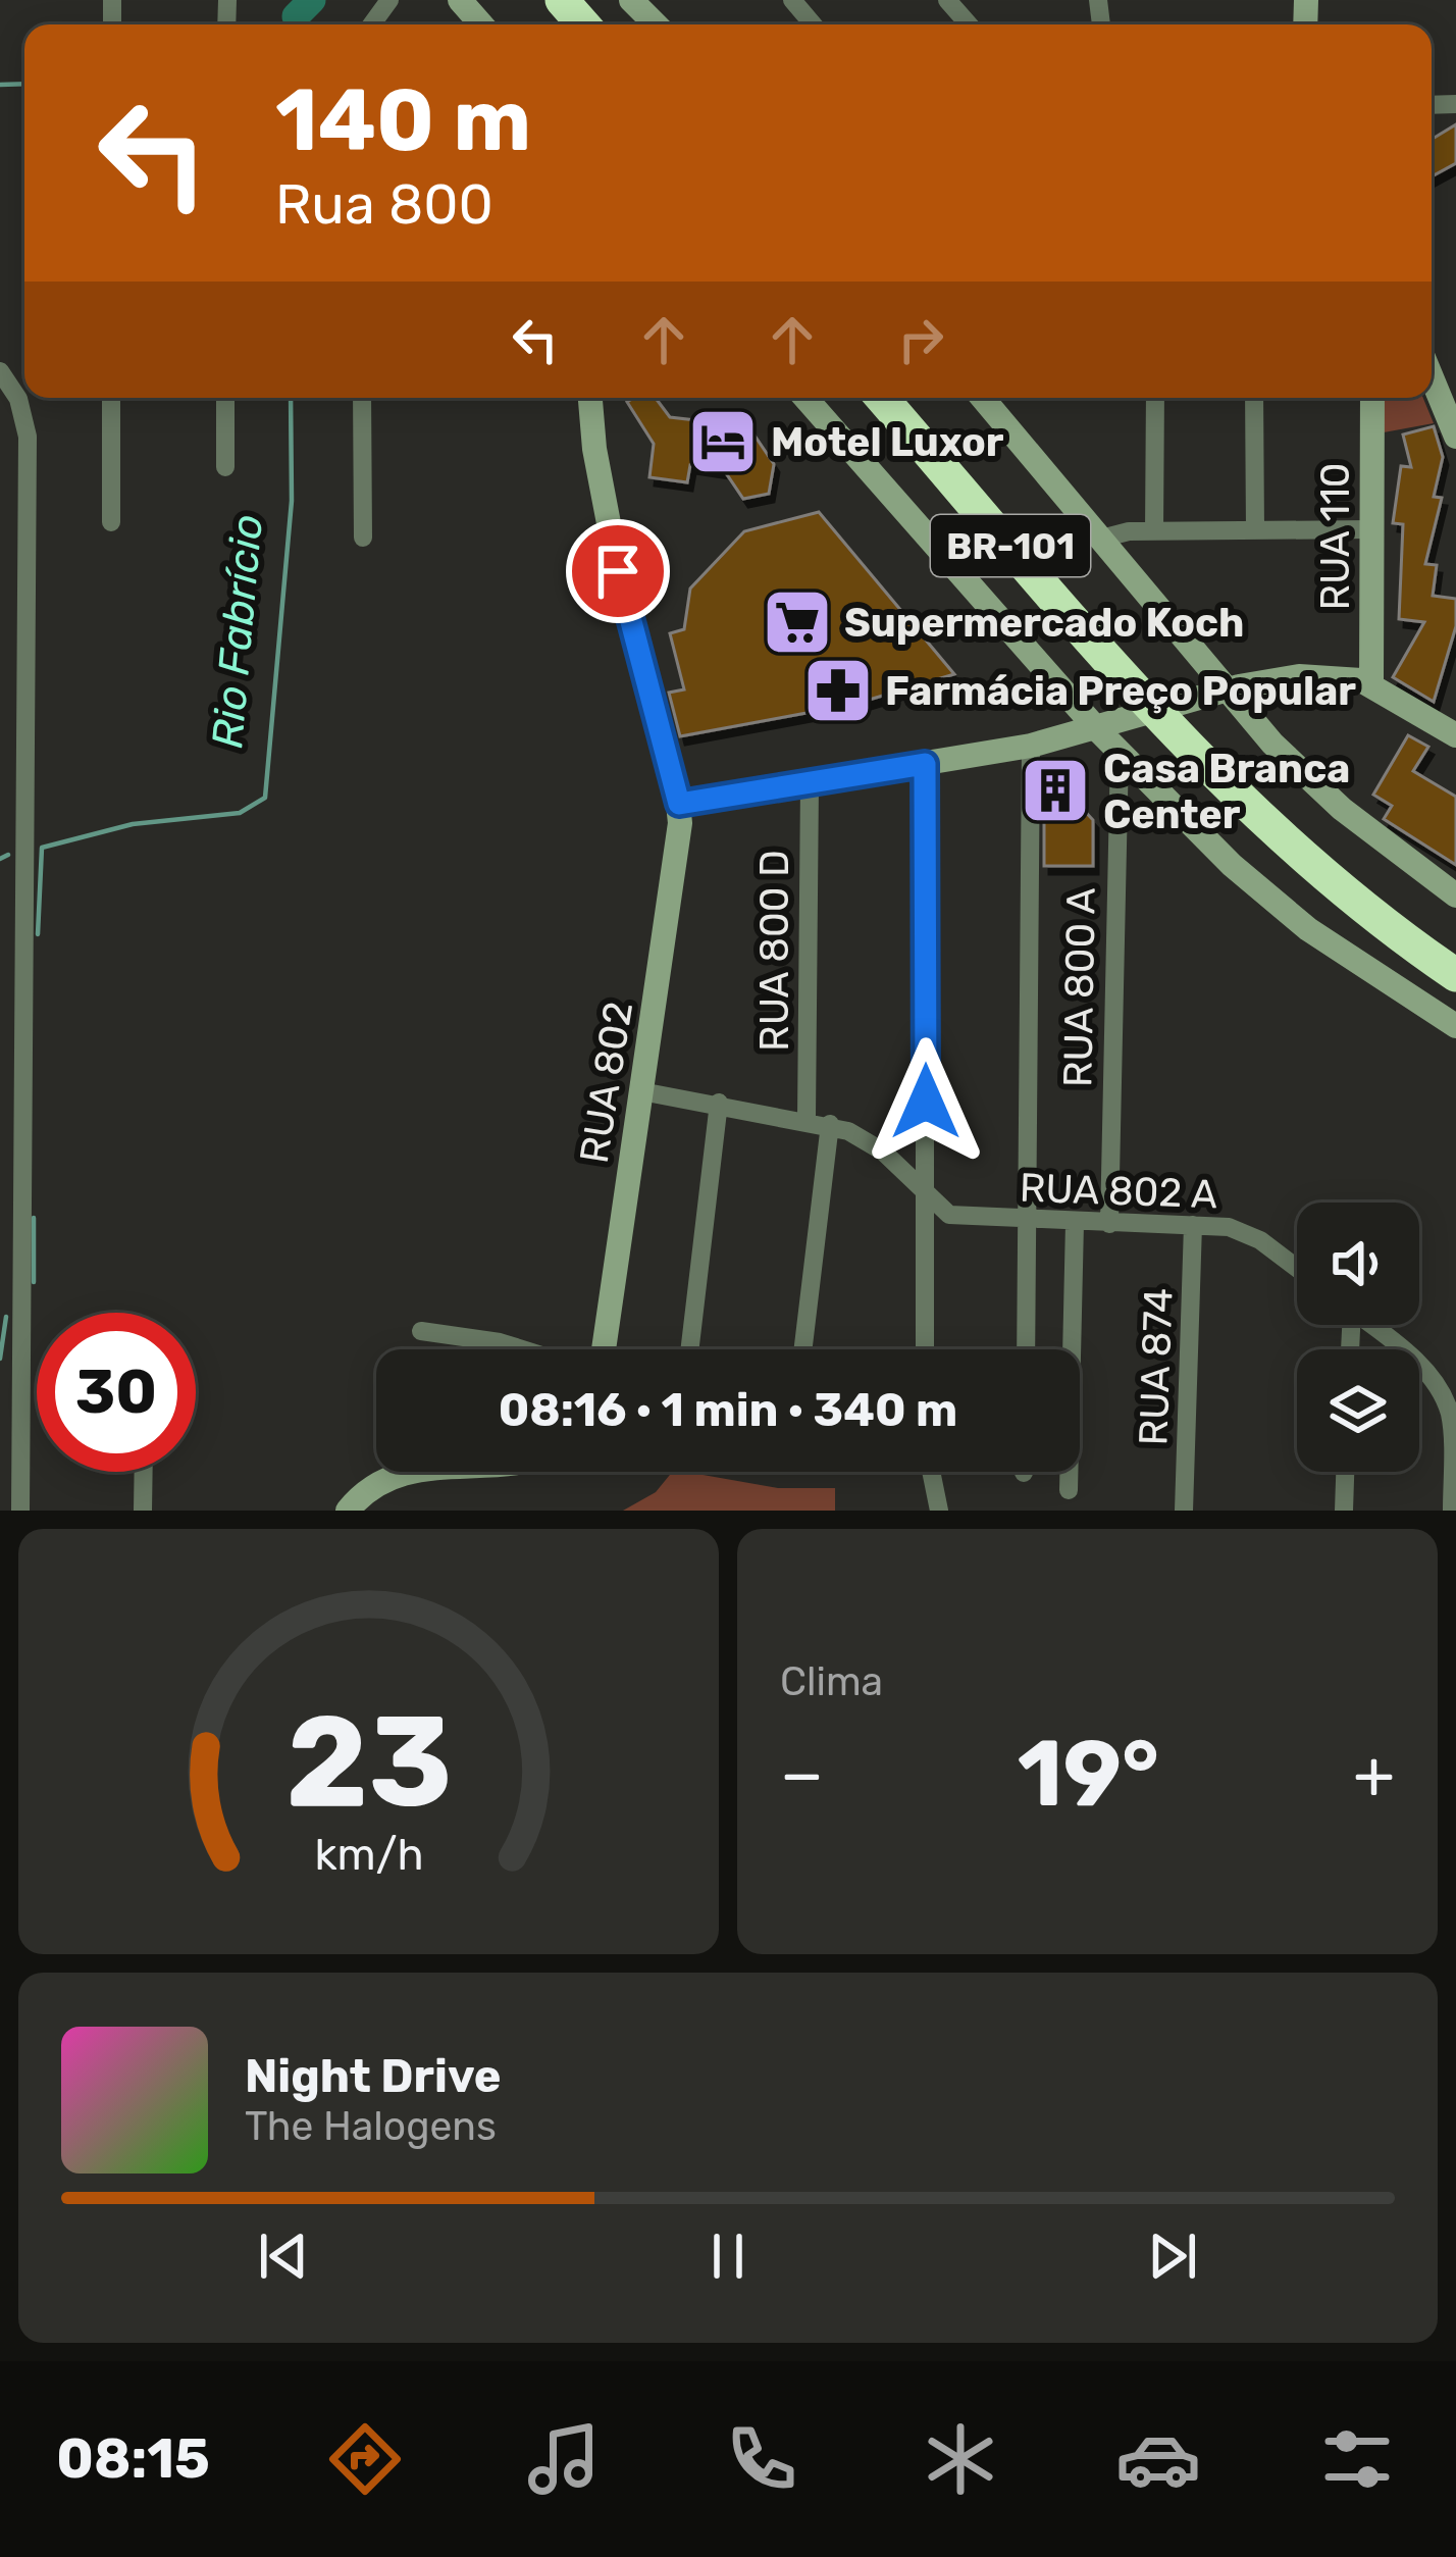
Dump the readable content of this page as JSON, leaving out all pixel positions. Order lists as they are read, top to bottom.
{
  "streets": {
    "highway": ["BR-101"],
    "main road": ["RUA 110", "RUA 802"],
    "street": [
      "RUA 800 D",
      "RUA 800 A",
      "RUA 802 A",
      "RUA 874"
    ]
  },
  "crossings": [
    ["RUA 800 D", "RUA 802 A"],
    ["RUA 800 A", "RUA 802 A"],
    ["RUA 802", "RUA 802 A"],
    ["RUA 802 A", "RUA 874"]
  ],
  "water": ["Rio Fabrício"],
  "places": {
    "hotel": ["Motel Luxor"],
    "supermarket": ["Supermercado Koch"],
    "pharmacy": ["Farmácia Preço Popular"],
    "building": ["Casa Branca Center"]
  },
  "page": {
    "turn": ["140 m", "Rua 800"],
    "limit": "30",
    "trip": "08:16 · 1 min · 340 m",
    "tile": "Clima",
    "heat": ["−", "19°", "+"],
    "song": ["Night Drive", "The Halogens"],
    "tabs": "08:15",
    "gauge": ["23", "km/h"]
  }
}
